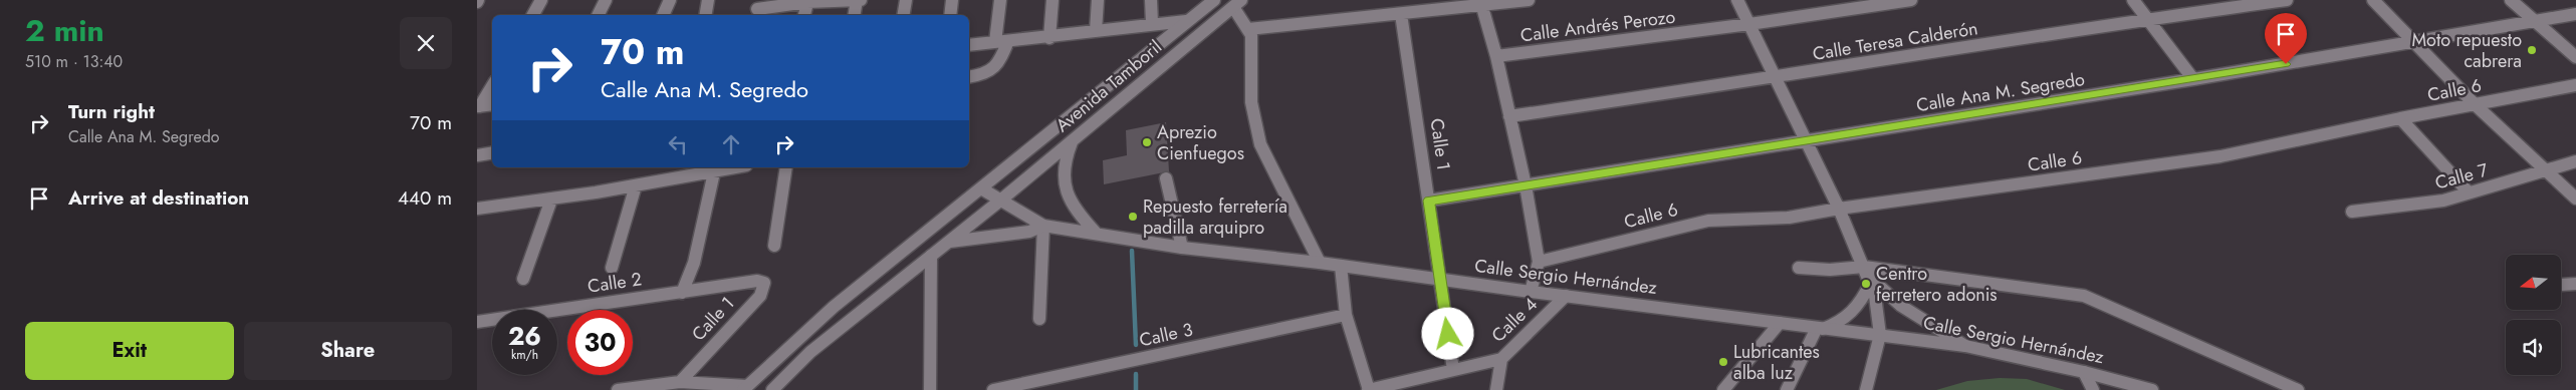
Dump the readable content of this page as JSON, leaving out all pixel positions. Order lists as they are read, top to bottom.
{
  "streets": {
    "street": [
      "Calle Andrés Perozo",
      "Calle Teresa Calderón",
      "Avenida Tamboril",
      "Calle 6",
      "Calle Ana M. Segredo",
      "Calle 1",
      "Calle 7",
      "Calle Sergio Hernández",
      "Calle 2",
      "Calle 4",
      "Calle 3"
    ]
  },
  "crossings": [
    ["Avenida Tamboril", "Calle Sergio Hernández"],
    ["Calle Ana M. Segredo", "Calle 1"],
    ["Calle 1", "Calle Sergio Hernández"],
    ["Calle 1", "Calle 2"],
    ["Calle 1", "Calle 4"],
    ["Calle Sergio Hernández", "Calle 4"]
  ],
  "places": [
    "Moto repuesto cabrera",
    "Aprezio Cienfuegos",
    "Repuesto ferretería padilla arquipro",
    "Centro ferretero adonis",
    "Lubricantes alba luz"
  ],
  "north": "left",
  "page": {
    "heading": ["2 min", "510 m · 13:40"],
    "turn": ["70 m", "Calle Ana M. Segredo"],
    "list": [
      {
        "name": "Turn right",
        "note": "Calle Ana M. Segredo",
        "value": "70 m"
      },
      {
        "name": "Arrive at destination",
        "value": "440 m"
      }
    ],
    "speed": "26 km/h",
    "limit": "30",
    "buttons": ["Exit", "Share"]
  }
}
